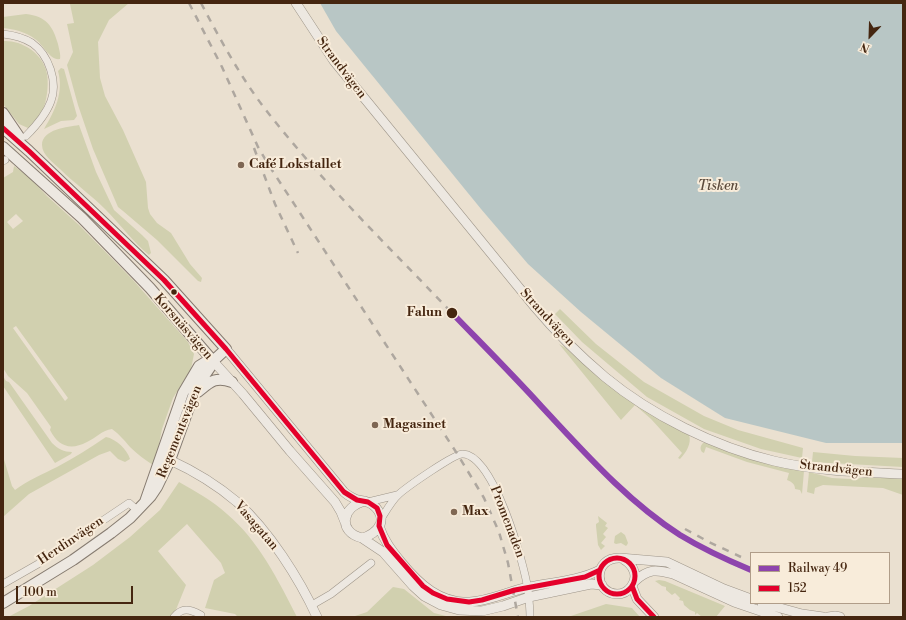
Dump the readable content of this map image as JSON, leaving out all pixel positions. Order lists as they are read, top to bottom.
{
  "streets": {
    "main road": ["Korsnäsvägen", "Regementsvägen"],
    "street": [
      "Strandvägen",
      "Promenaden",
      "Vasagatan",
      "Herdinvägen"
    ]
  },
  "crossings": [
    ["Korsnäsvägen", "Regementsvägen"],
    ["Regementsvägen", "Vasagatan"],
    ["Regementsvägen", "Herdinvägen"]
  ],
  "water": ["Tisken"],
  "places": [
    "Café Lokstallet",
    "Falun",
    "Magasinet",
    "Max"
  ],
  "lines": ["transit line 152", "rail line 49"],
  "legend": ["Railway 49", "152"],
  "scale_bar": "100 m",
  "north": "bottom left"
}
